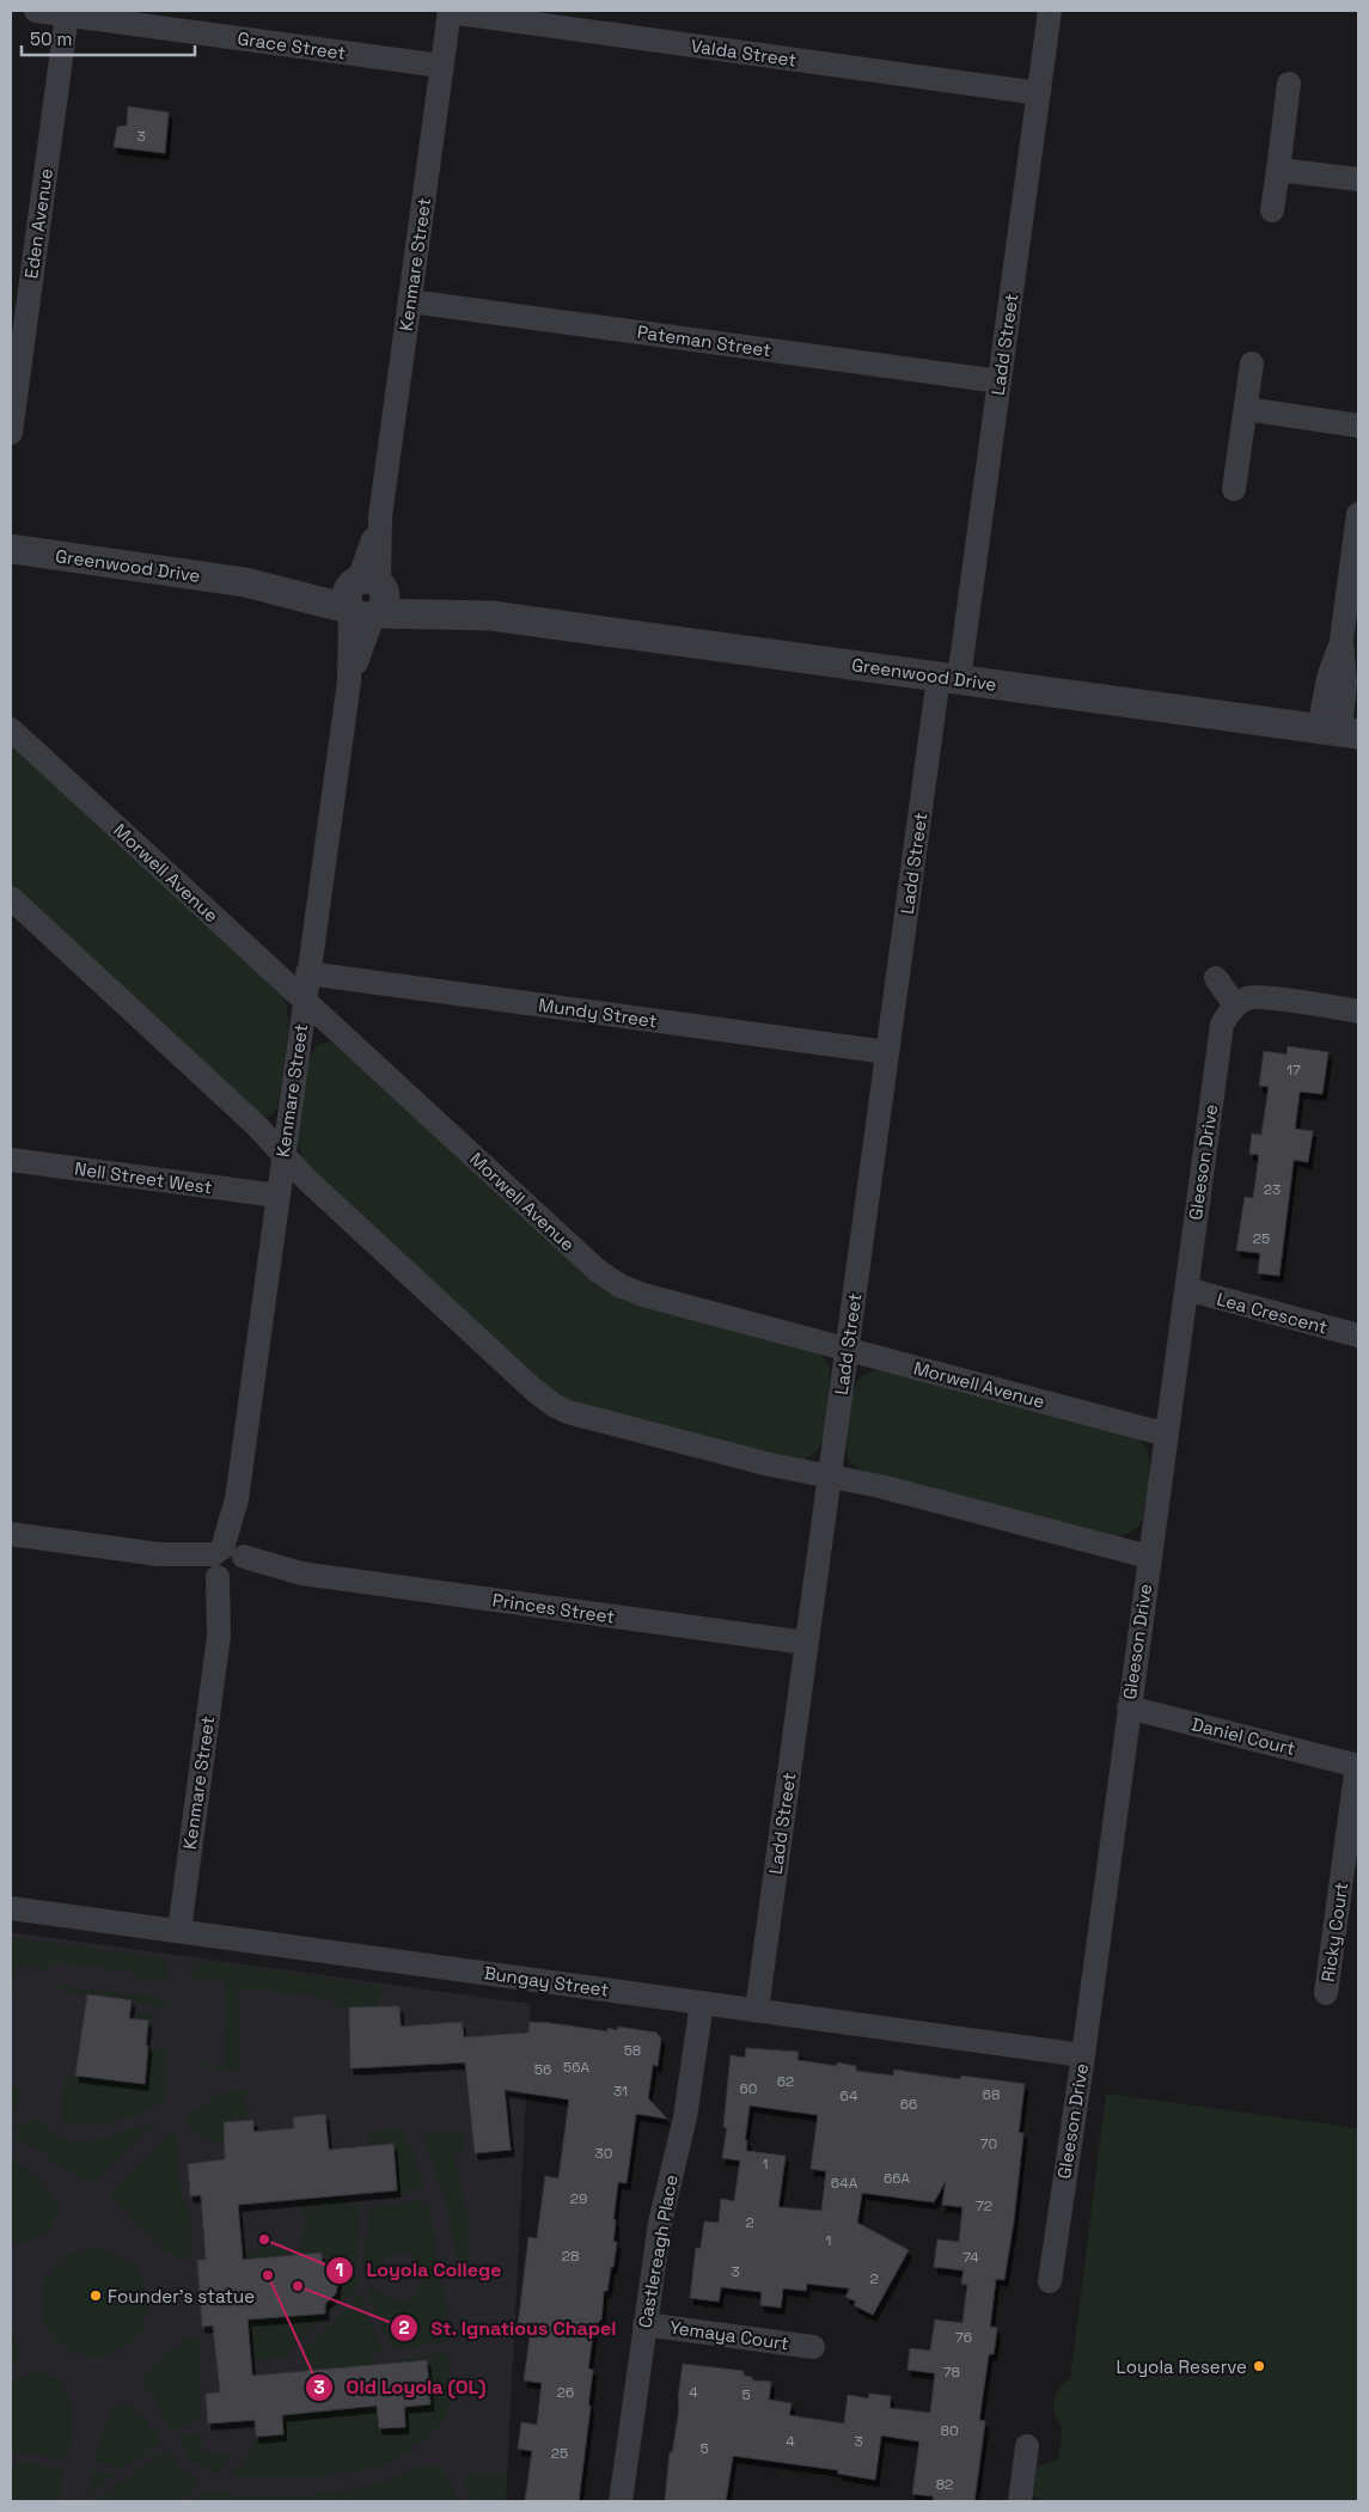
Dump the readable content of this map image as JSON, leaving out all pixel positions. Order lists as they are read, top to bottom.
{
  "streets": {
    "street": [
      "Grace Street",
      "Valda Street",
      "Eden Avenue",
      "Kenmare Street",
      "Pateman Street",
      "Ladd Street",
      "Greenwood Drive",
      "Morwell Avenue",
      "Mundy Street",
      "Gleeson Drive",
      "Nell Street West",
      "Lea Crescent",
      "Princes Street",
      "Daniel Court",
      "Ricky Court",
      "Bungay Street",
      "Castlereagh Place",
      "Yemaya Court"
    ]
  },
  "crossings": [
    ["Grace Street", "Eden Avenue"],
    ["Grace Street", "Kenmare Street"],
    ["Valda Street", "Kenmare Street"],
    ["Valda Street", "Ladd Street"],
    ["Kenmare Street", "Pateman Street"],
    ["Kenmare Street", "Greenwood Drive"],
    ["Kenmare Street", "Morwell Avenue"],
    ["Kenmare Street", "Mundy Street"],
    ["Kenmare Street", "Nell Street West"],
    ["Kenmare Street", "Princes Street"],
    ["Kenmare Street", "Bungay Street"],
    ["Pateman Street", "Ladd Street"],
    ["Ladd Street", "Greenwood Drive"],
    ["Ladd Street", "Morwell Avenue"],
    ["Ladd Street", "Mundy Street"],
    ["Ladd Street", "Princes Street"],
    ["Ladd Street", "Bungay Street"],
    ["Morwell Avenue", "Gleeson Drive"],
    ["Gleeson Drive", "Lea Crescent"],
    ["Gleeson Drive", "Daniel Court"],
    ["Gleeson Drive", "Bungay Street"],
    ["Daniel Court", "Ricky Court"],
    ["Bungay Street", "Castlereagh Place"],
    ["Castlereagh Place", "Yemaya Court"]
  ],
  "places": [
    "Loyola College",
    "Old Loyola (OL)",
    "St. Ignatious Chapel",
    "Founder's statue",
    "Loyola Reserve"
  ],
  "house_numbers": [
    "3",
    "17",
    "23",
    "25",
    "58",
    "56A",
    "56",
    "62",
    "60",
    "31",
    "68",
    "64",
    "66",
    "70",
    "30",
    "1",
    "66A",
    "64A",
    "29",
    "72",
    "2",
    "1",
    "28",
    "74",
    "3",
    "2",
    "76",
    "78",
    "26",
    "4",
    "5",
    "80",
    "4",
    "3",
    "5",
    "25",
    "82"
  ],
  "scale_bar": "50 m"
}
